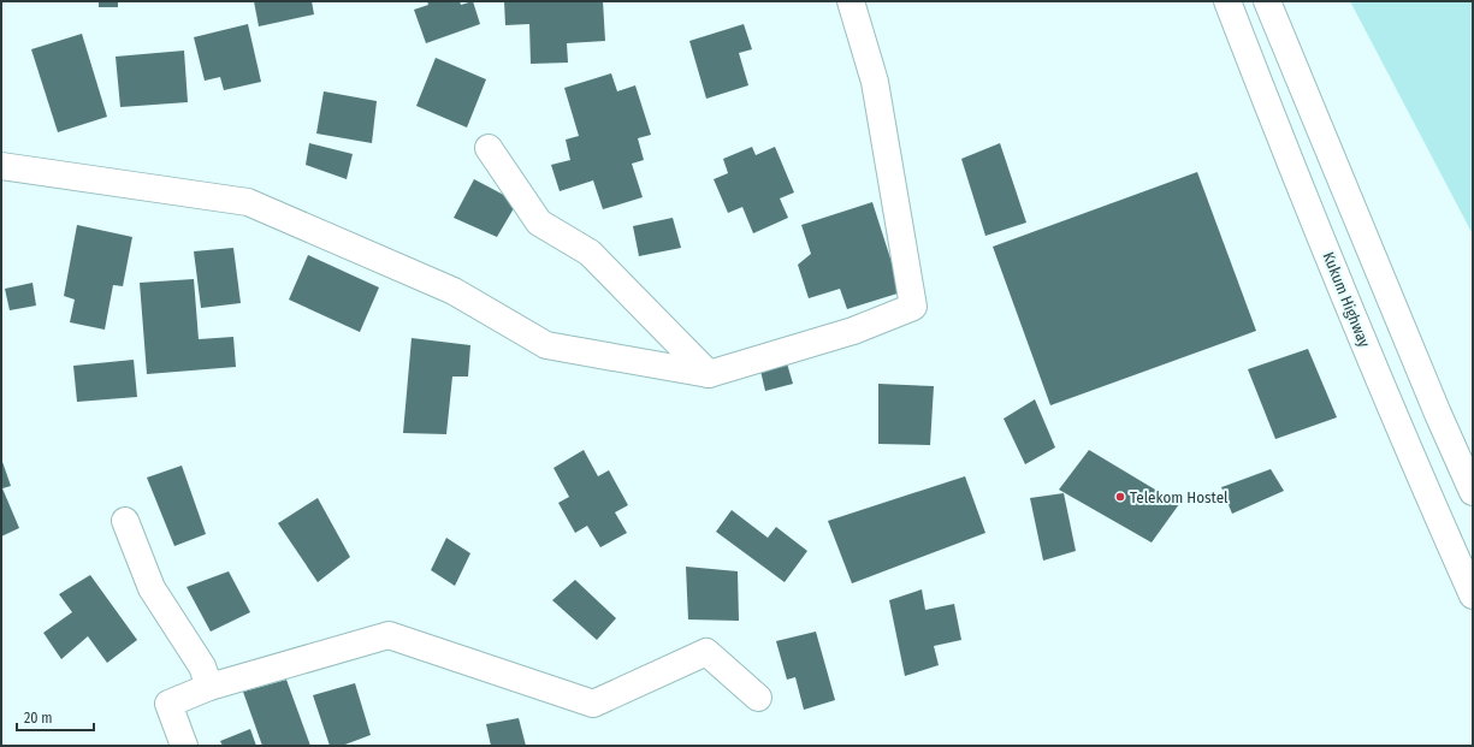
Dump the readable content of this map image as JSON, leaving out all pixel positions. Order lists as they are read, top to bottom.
{
  "streets": {
    "street": ["Kukum Highway"]
  },
  "places": ["Telekom Hostel"],
  "scale_bar": "20 m"
}
